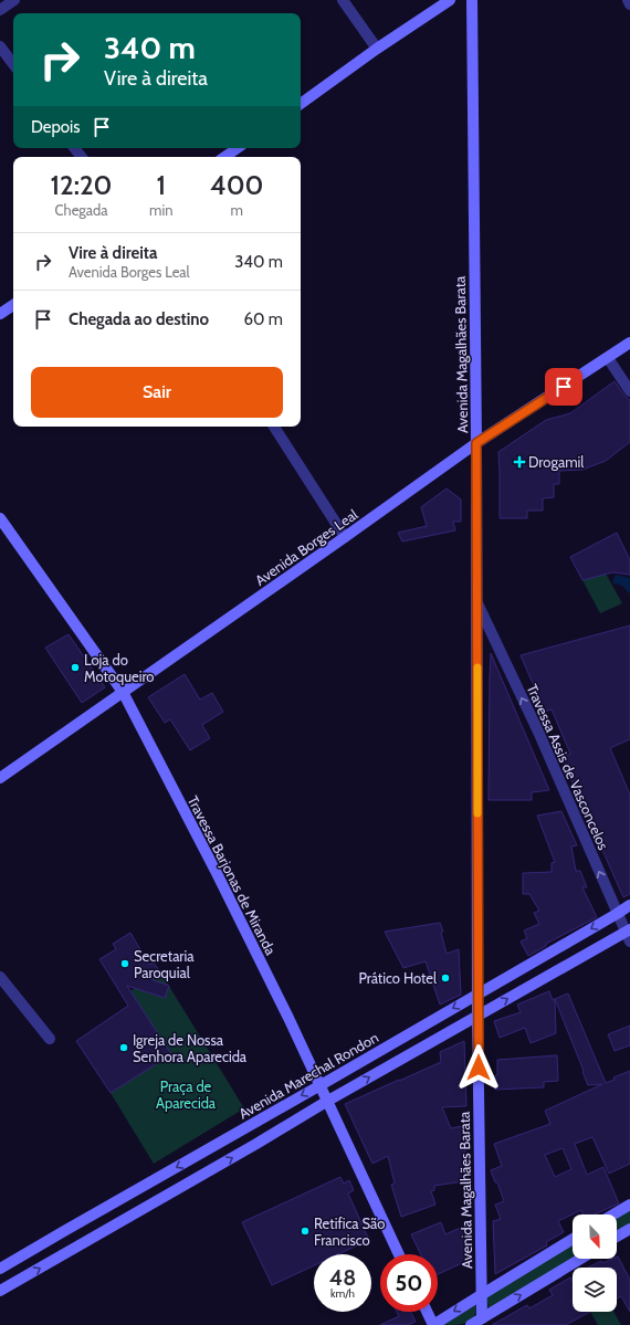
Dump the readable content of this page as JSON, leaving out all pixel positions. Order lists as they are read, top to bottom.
{
  "streets": {
    "main road": [
      "Avenida Magalhães Barata",
      "Avenida Borges Leal",
      "Travessa Barjonas de Miranda",
      "Avenida Marechal Rondon"
    ],
    "street": ["Travessa Assis de Vasconcelos"]
  },
  "crossings": [
    ["Avenida Magalhães Barata", "Avenida Borges Leal"],
    ["Avenida Magalhães Barata", "Travessa Assis de Vasconcelos"],
    ["Avenida Magalhães Barata", "Avenida Marechal Rondon"],
    ["Avenida Borges Leal", "Travessa Barjonas de Miranda"],
    ["Travessa Assis de Vasconcelos", "Avenida Marechal Rondon"],
    ["Travessa Barjonas de Miranda", "Avenida Marechal Rondon"]
  ],
  "one_way": ["Travessa Assis de Vasconcelos"],
  "parks": ["Praça de Aparecida"],
  "places": {
    "health": ["Drogamil"],
    "other": [
      "Loja do Motoqueiro",
      "Secretaria Paroquial",
      "Prático Hotel",
      "Igreja de Nossa Senhora Aparecida",
      "Retifica São Francisco"
    ]
  },
  "north": "bottom right",
  "page": {
    "turn": ["340 m", "Vire à direita"],
    "then": "Depois",
    "eta": [
      "12:20",
      "Chegada",
      "1",
      "min",
      "400",
      "m"
    ],
    "list": [
      {
        "name": "Vire à direita",
        "note": "Avenida Borges Leal",
        "value": "340 m"
      },
      {
        "name": "Chegada ao destino",
        "value": "60 m"
      }
    ],
    "buttons": "Sair",
    "speed": "48 km/h",
    "limit": "50"
  }
}
